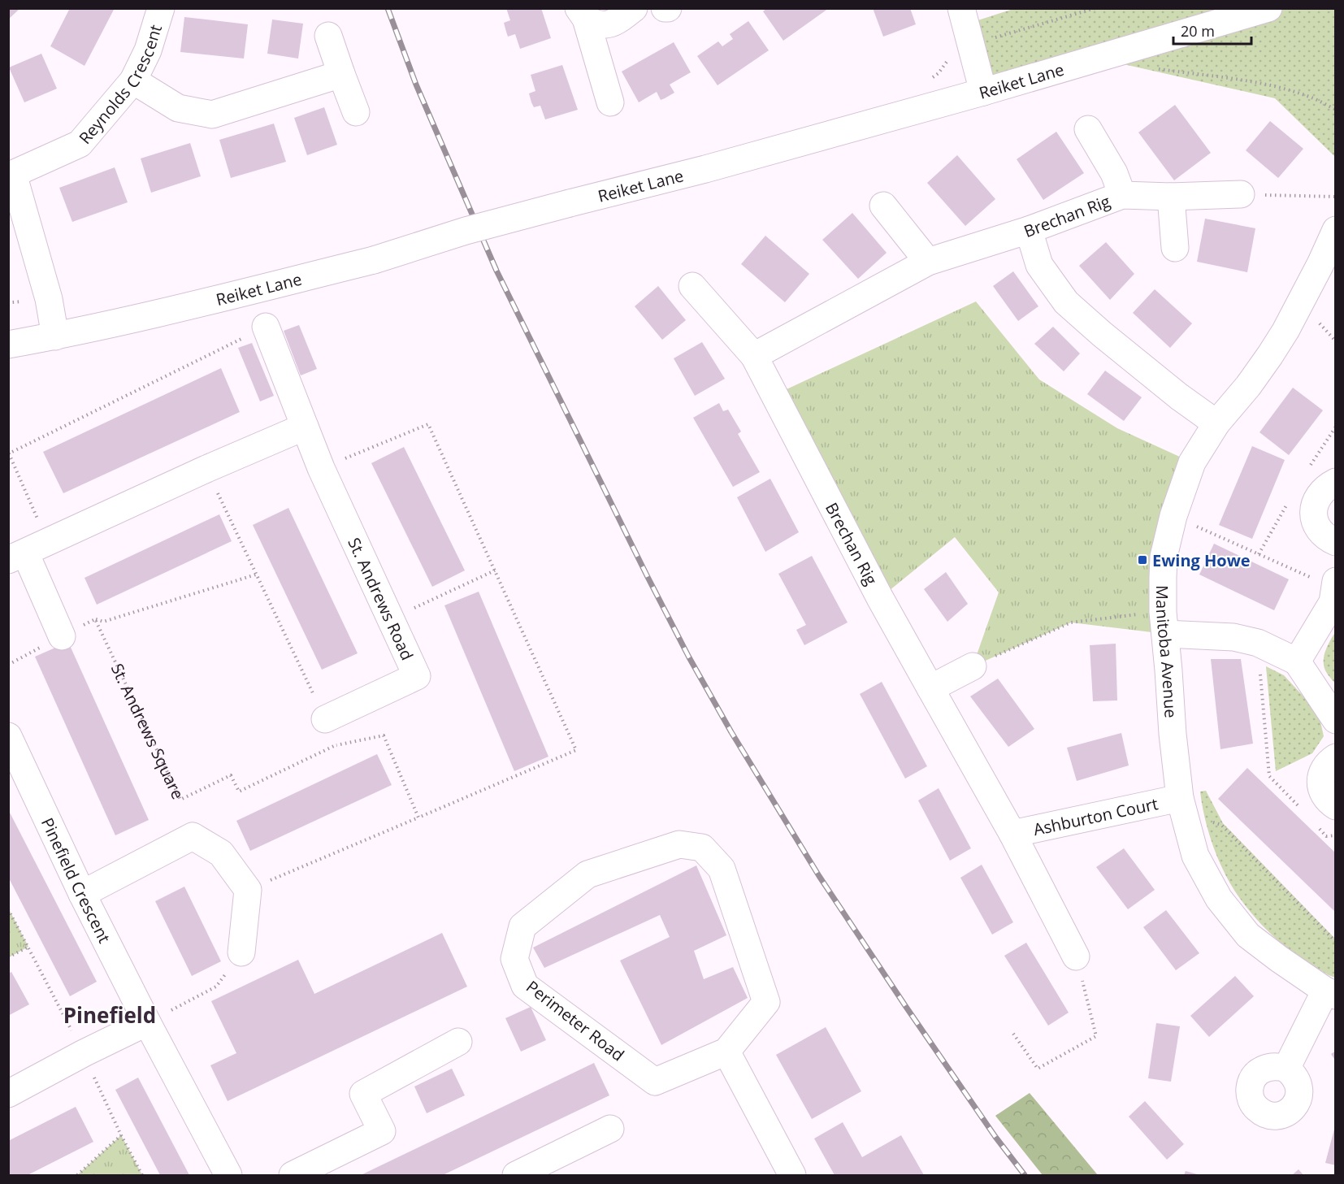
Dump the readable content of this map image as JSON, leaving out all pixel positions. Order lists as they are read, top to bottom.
{
  "streets": {
    "street": [
      "Reiket Lane",
      "Reynolds Crescent",
      "Brechan Rig",
      "St. Andrews Road",
      "Manitoba Avenue",
      "Ashburton Court",
      "Pinefield Crescent",
      "Perimeter Road"
    ],
    "path": ["St. Andrews Square"]
  },
  "crossings": [
    ["Reiket Lane", "Reynolds Crescent"],
    ["Brechan Rig", "Ashburton Court"],
    ["Manitoba Avenue", "Ashburton Court"]
  ],
  "districts": ["Pinefield"],
  "places": {
    "transit": ["Ewing Howe"]
  },
  "scale_bar": "20 m"
}
